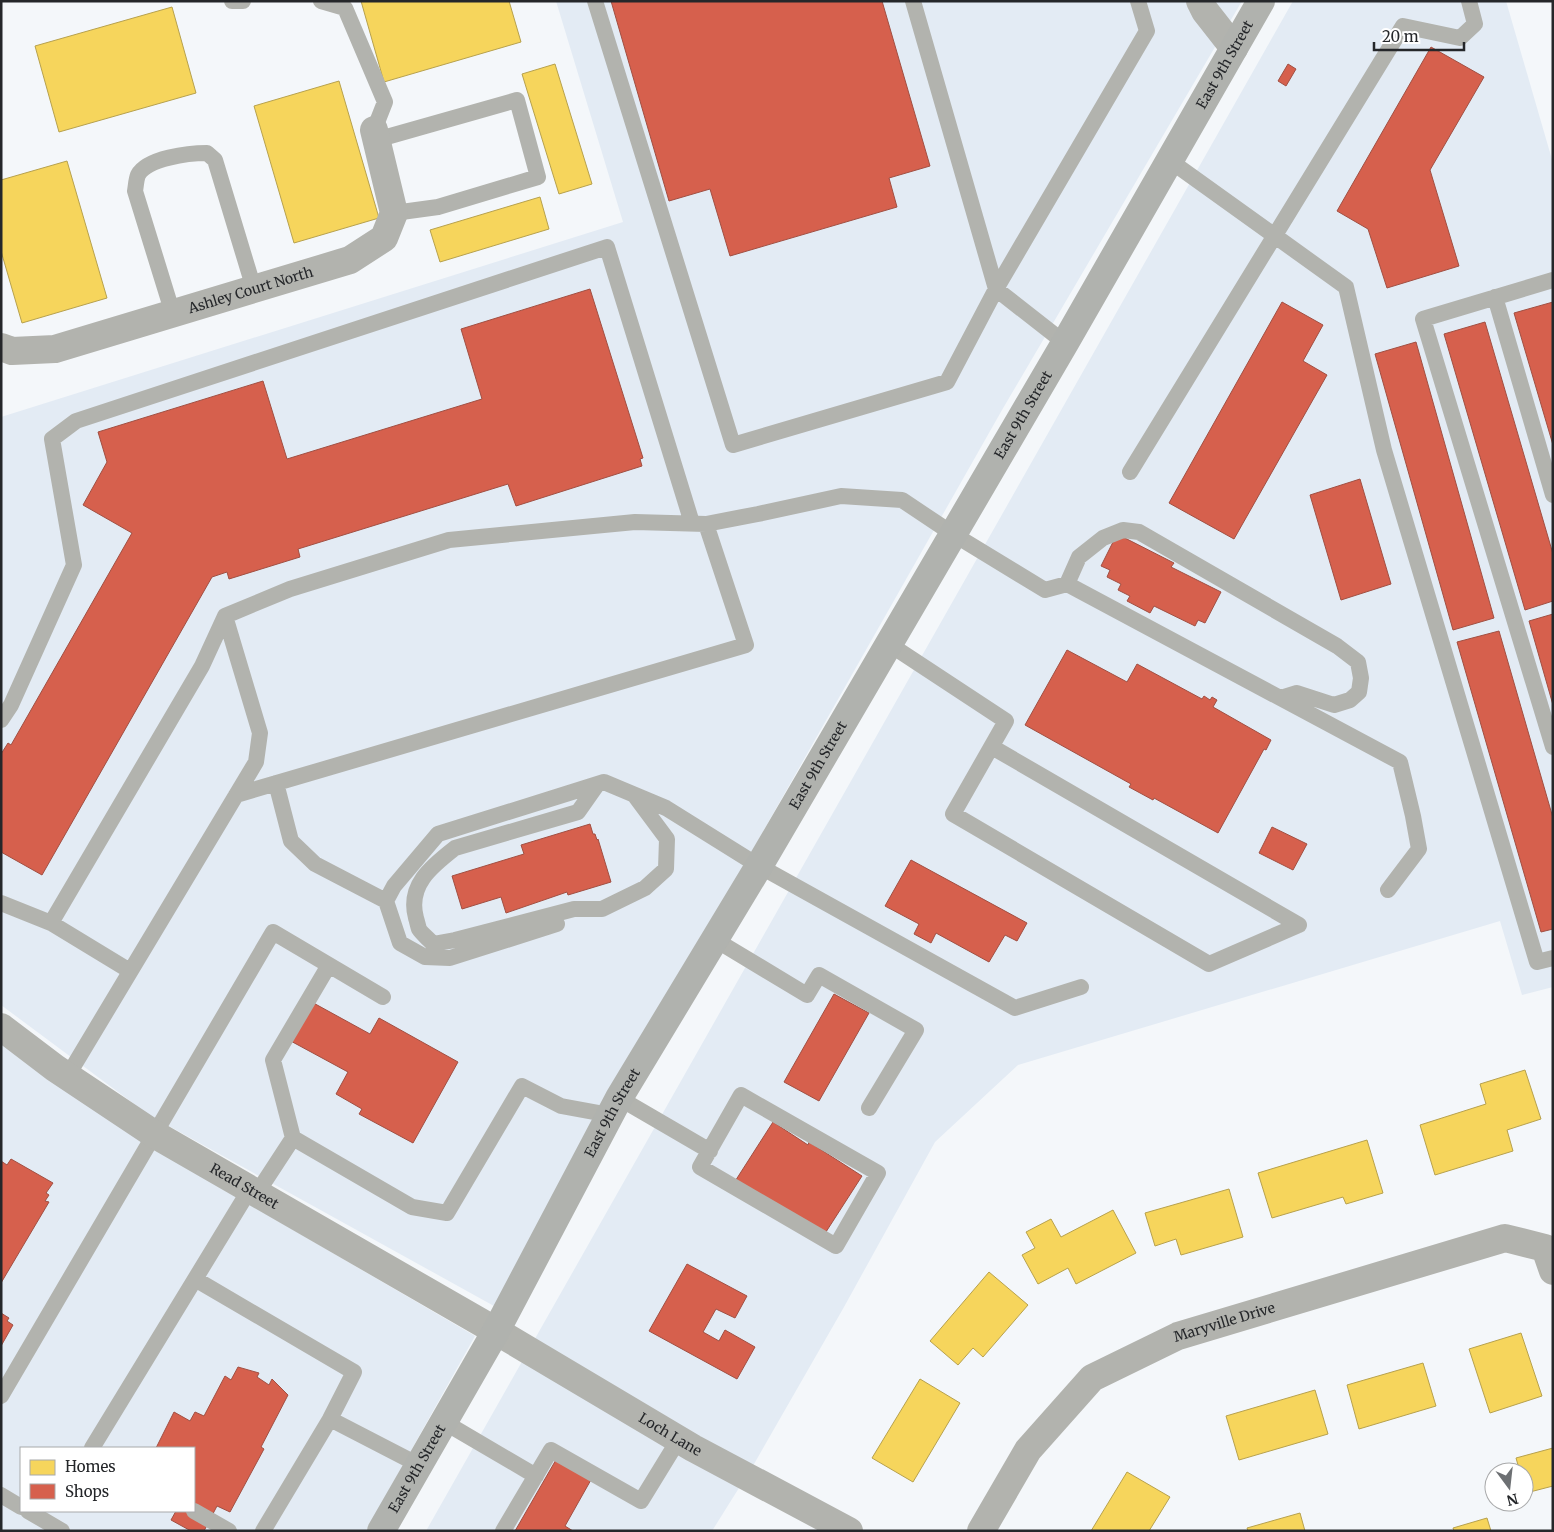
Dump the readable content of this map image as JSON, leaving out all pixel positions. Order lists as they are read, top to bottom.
{
  "streets": {
    "main road": ["East 9th Street"],
    "street": [
      "Ashley Court North",
      "Read Street",
      "Maryville Drive",
      "Loch Lane"
    ]
  },
  "crossings": [
    ["East 9th Street", "Read Street"],
    ["East 9th Street", "Loch Lane"],
    ["Read Street", "Loch Lane"]
  ],
  "legend": ["Homes", "Shops"],
  "scale_bar": "20 m",
  "north": "bottom"
}
